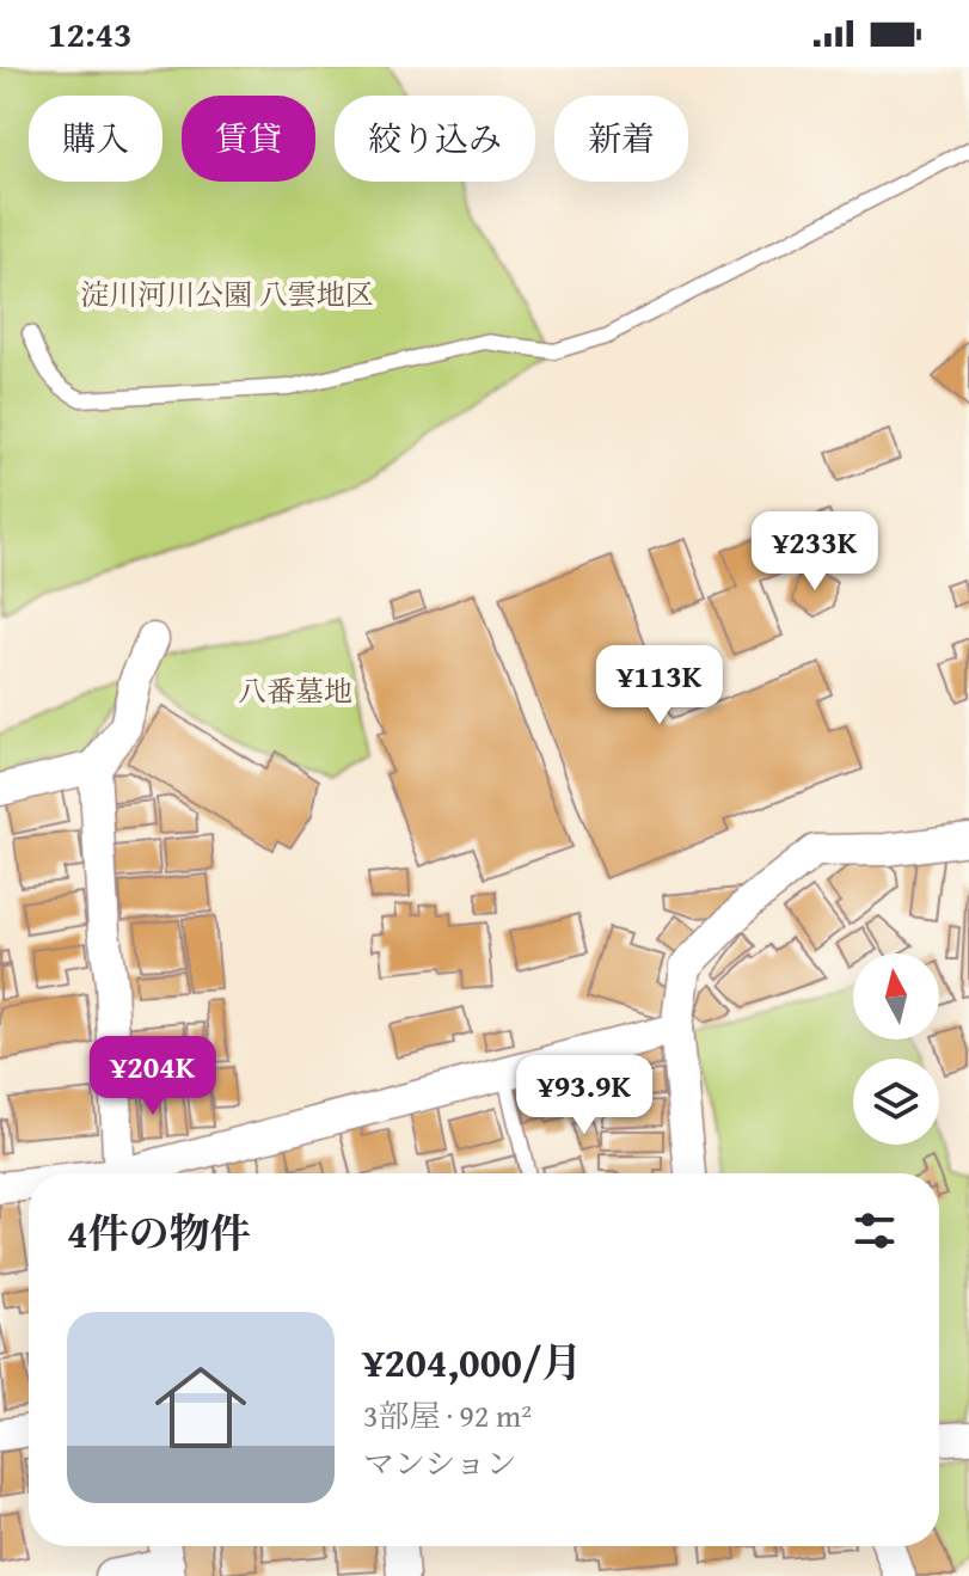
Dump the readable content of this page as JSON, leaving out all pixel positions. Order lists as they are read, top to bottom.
{
  "parks": ["淀川河川公園 八雲地区", "八番墓地"],
  "north": "top",
  "page": {
    "status": "12:43",
    "chip": [
      "購入",
      "賃貸",
      "絞り込み",
      "新着"
    ],
    "price": [
      "¥233K",
      "¥113K",
      "¥204K",
      "¥93.9K"
    ],
    "heading": "4件の物件",
    "list": [
      {
        "name": "¥204,000/月",
        "note": "3部屋 · 92 m² · マンション"
      }
    ]
  }
}
